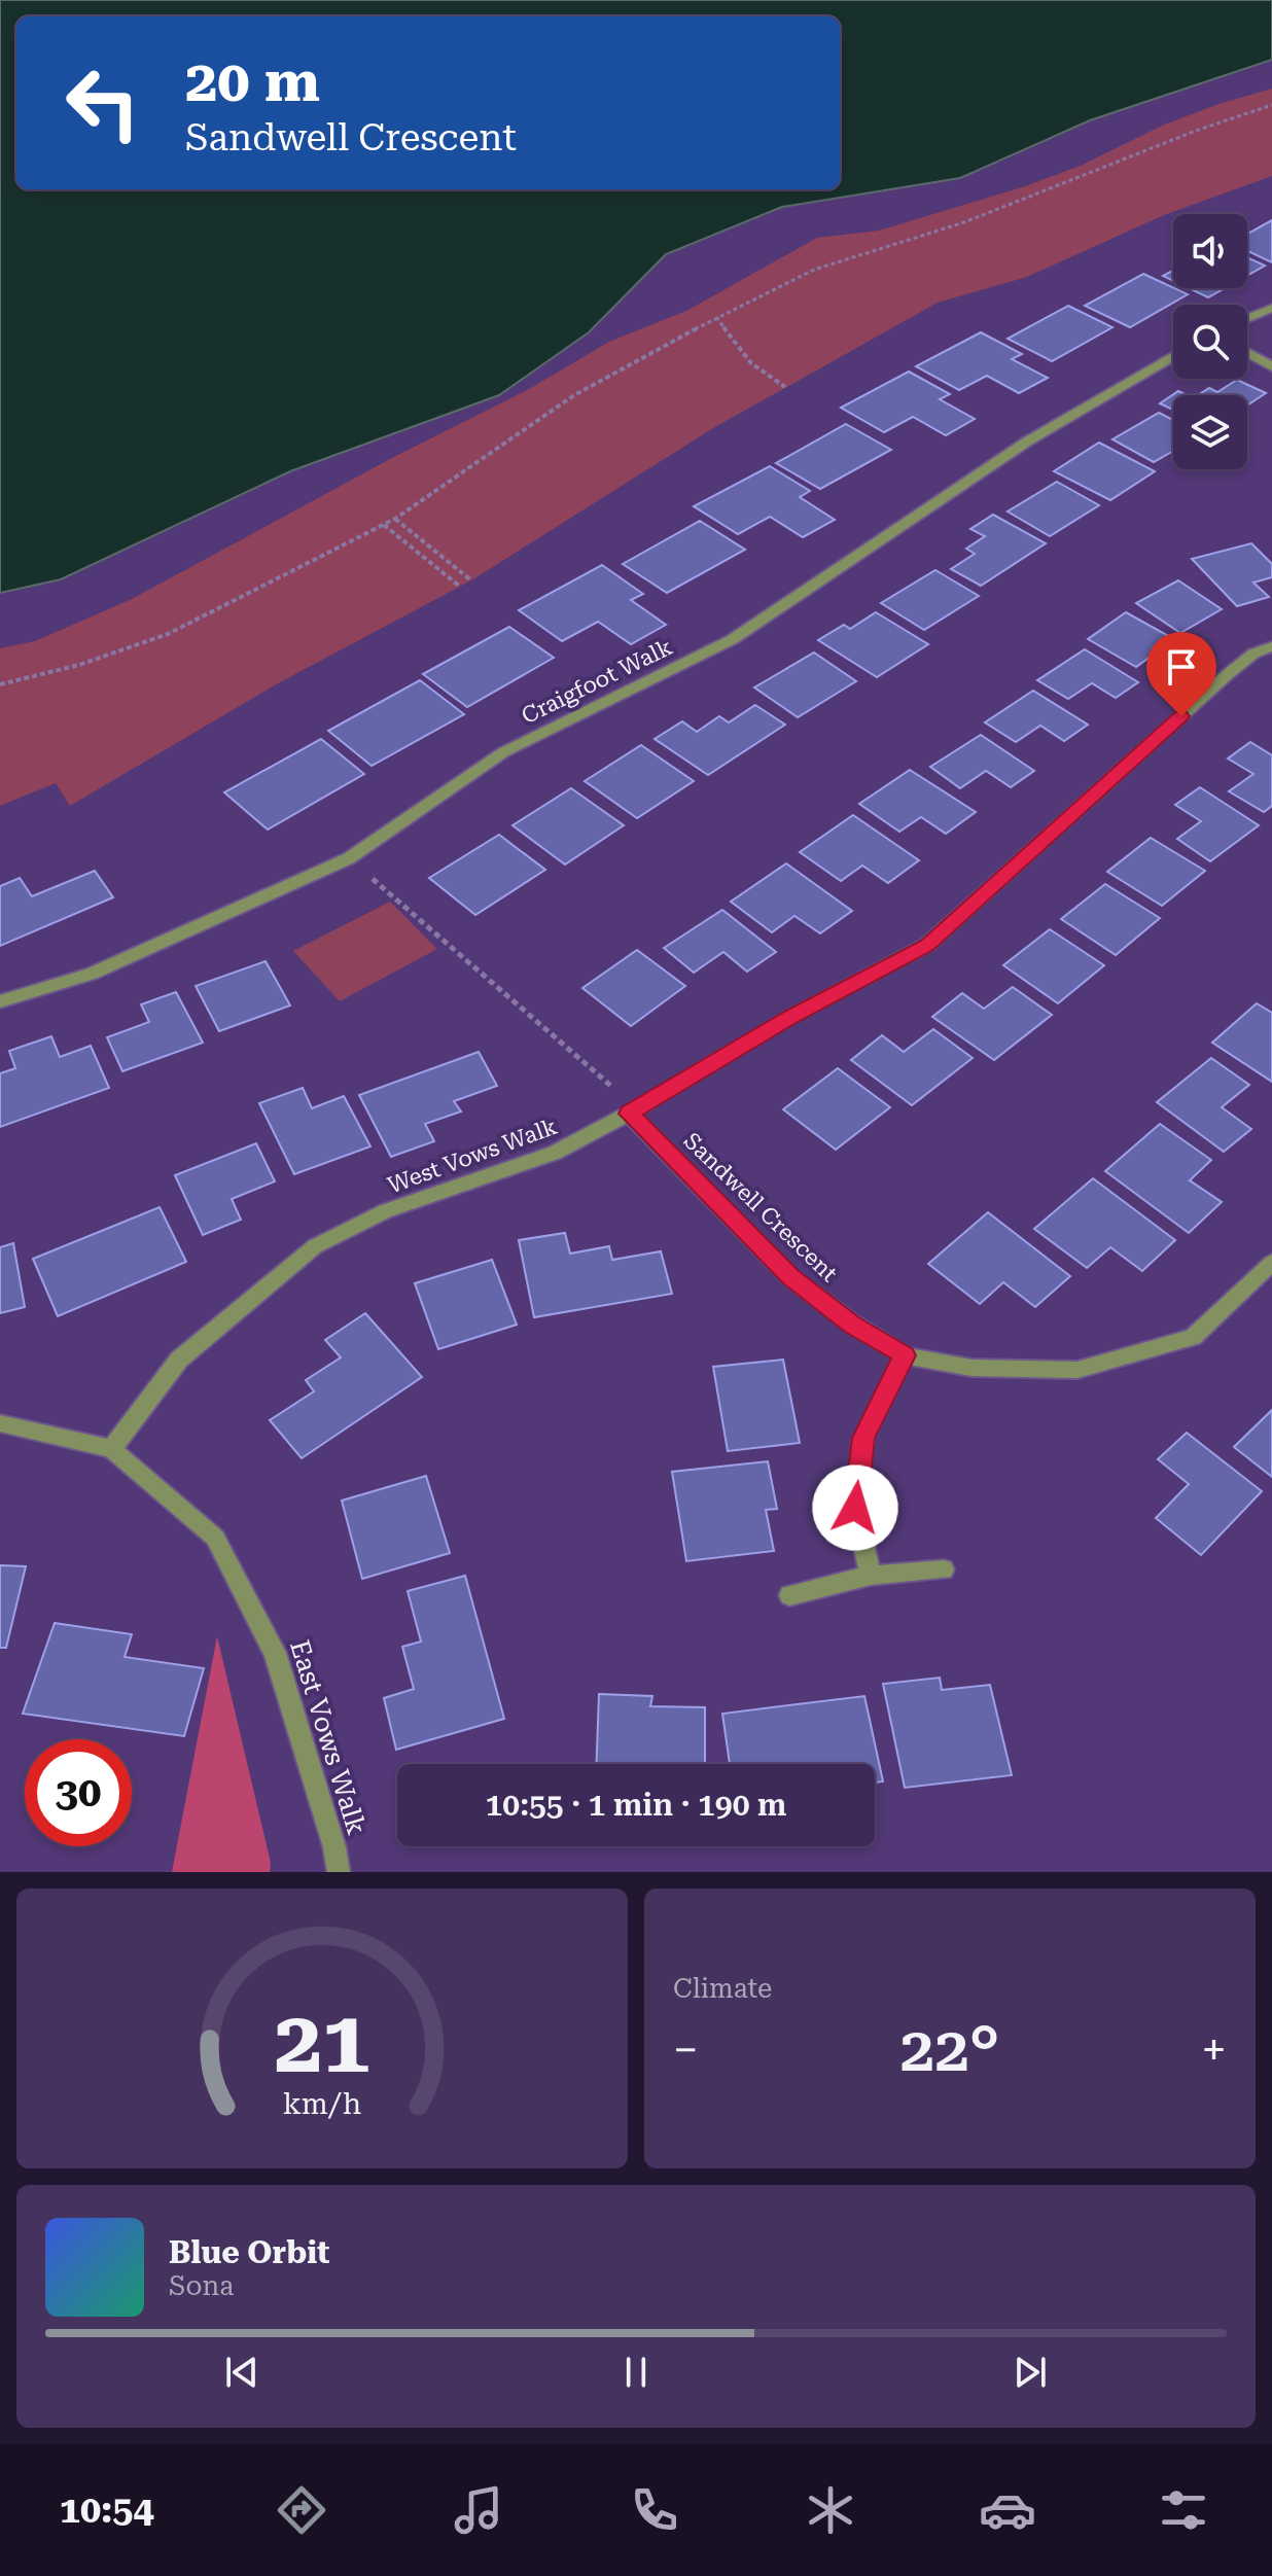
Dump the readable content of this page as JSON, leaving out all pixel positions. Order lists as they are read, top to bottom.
{
  "streets": {
    "street": [
      "Craigfoot Walk",
      "West Vows Walk",
      "Sandwell Crescent",
      "East Vows Walk"
    ]
  },
  "crossings": [
    ["West Vows Walk", "Sandwell Crescent"],
    ["West Vows Walk", "East Vows Walk"]
  ],
  "page": {
    "turn": ["20 m", "Sandwell Crescent"],
    "limit": "30",
    "trip": "10:55 · 1 min · 190 m",
    "tile": "Climate",
    "heat": ["−", "22°", "+"],
    "song": ["Blue Orbit", "Sona"],
    "tabs": "10:54",
    "gauge": ["21", "km/h"]
  }
}
